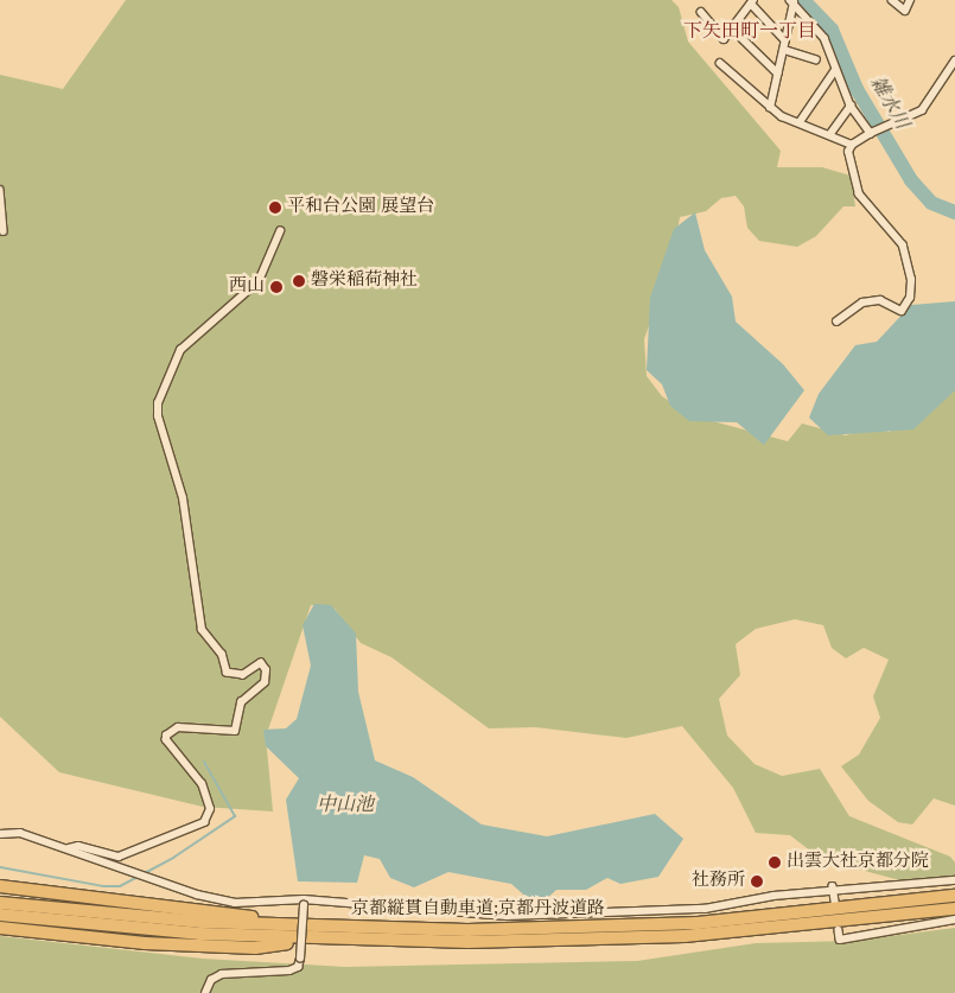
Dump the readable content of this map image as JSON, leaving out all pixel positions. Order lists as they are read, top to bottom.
{
  "streets": {
    "highway": ["京都縦貫自動車道;京都丹波道路"]
  },
  "districts": ["下矢田町一丁目"],
  "water": ["雑水川", "中山池"],
  "places": [
    "平和台公園 展望台",
    "磐栄稲荷神社",
    "西山",
    "出雲大社京都分院",
    "社務所"
  ]
}
